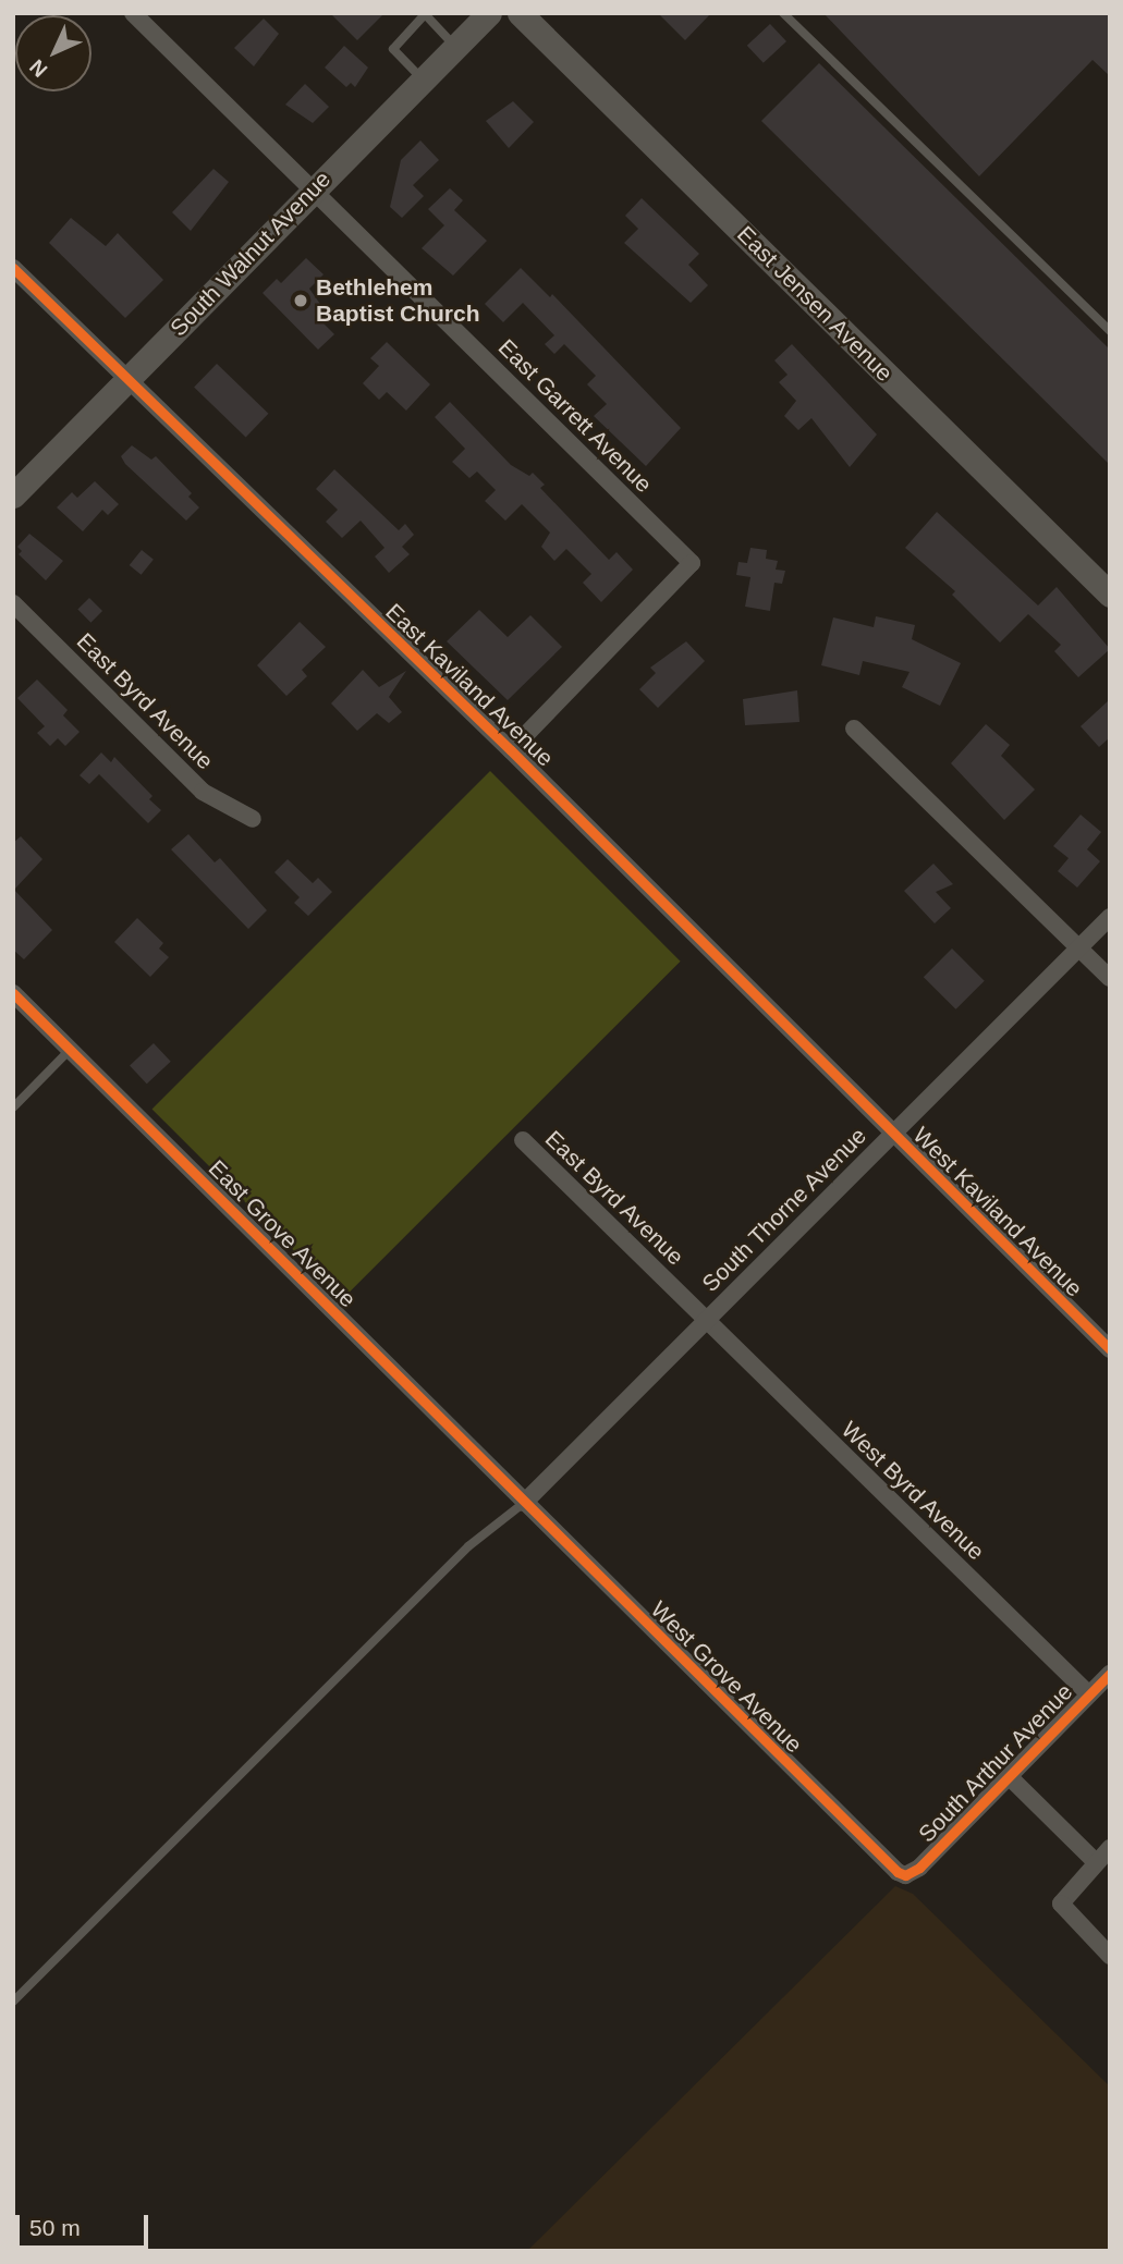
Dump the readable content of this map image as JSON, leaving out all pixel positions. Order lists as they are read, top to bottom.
{
  "streets": {
    "street": [
      "South Walnut Avenue",
      "East Jensen Avenue",
      "East Garrett Avenue",
      "East Kaviland Avenue",
      "East Byrd Avenue",
      "South Thorne Avenue",
      "West Kaviland Avenue",
      "East Grove Avenue",
      "West Byrd Avenue",
      "West Grove Avenue",
      "South Arthur Avenue"
    ]
  },
  "crossings": [
    ["South Walnut Avenue", "East Garrett Avenue"],
    ["South Walnut Avenue", "East Kaviland Avenue"],
    ["East Garrett Avenue", "East Kaviland Avenue"],
    ["East Kaviland Avenue", "South Thorne Avenue"],
    ["East Kaviland Avenue", "West Kaviland Avenue"],
    ["East Byrd Avenue", "South Thorne Avenue"],
    ["East Byrd Avenue", "West Byrd Avenue"],
    ["South Thorne Avenue", "West Kaviland Avenue"],
    ["South Thorne Avenue", "East Grove Avenue"],
    ["South Thorne Avenue", "West Byrd Avenue"],
    ["South Thorne Avenue", "West Grove Avenue"],
    ["East Grove Avenue", "West Grove Avenue"],
    ["West Byrd Avenue", "South Arthur Avenue"],
    ["West Grove Avenue", "South Arthur Avenue"]
  ],
  "places": ["Bethlehem Baptist Church"],
  "scale_bar": "50 m",
  "north": "bottom left"
}
